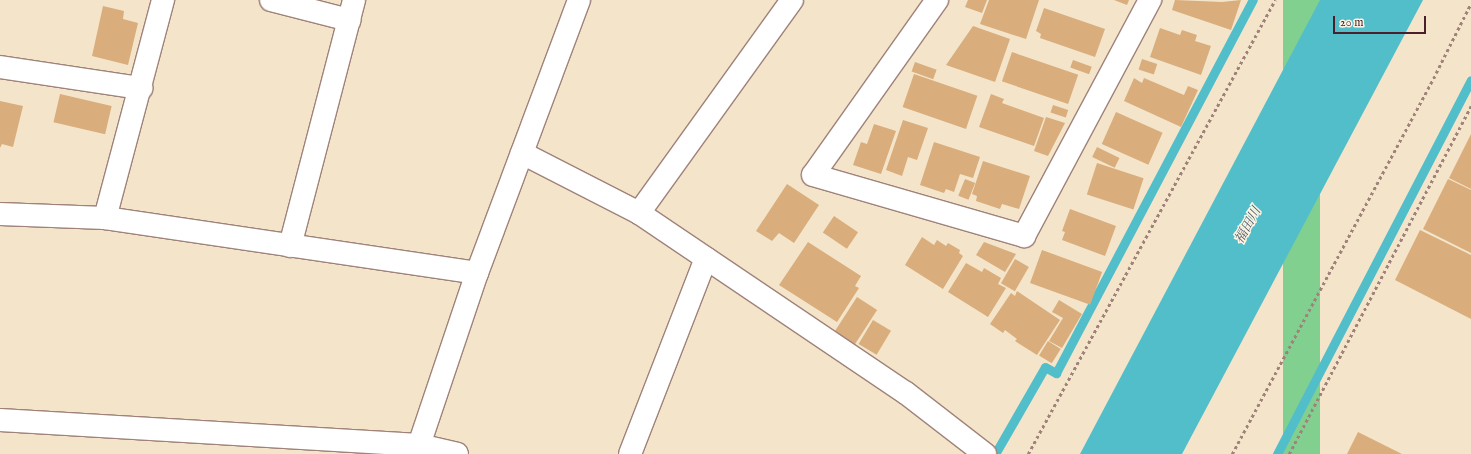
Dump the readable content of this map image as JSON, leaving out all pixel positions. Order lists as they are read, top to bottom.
{
  "water": ["福田川"],
  "scale_bar": "20 m"
}
